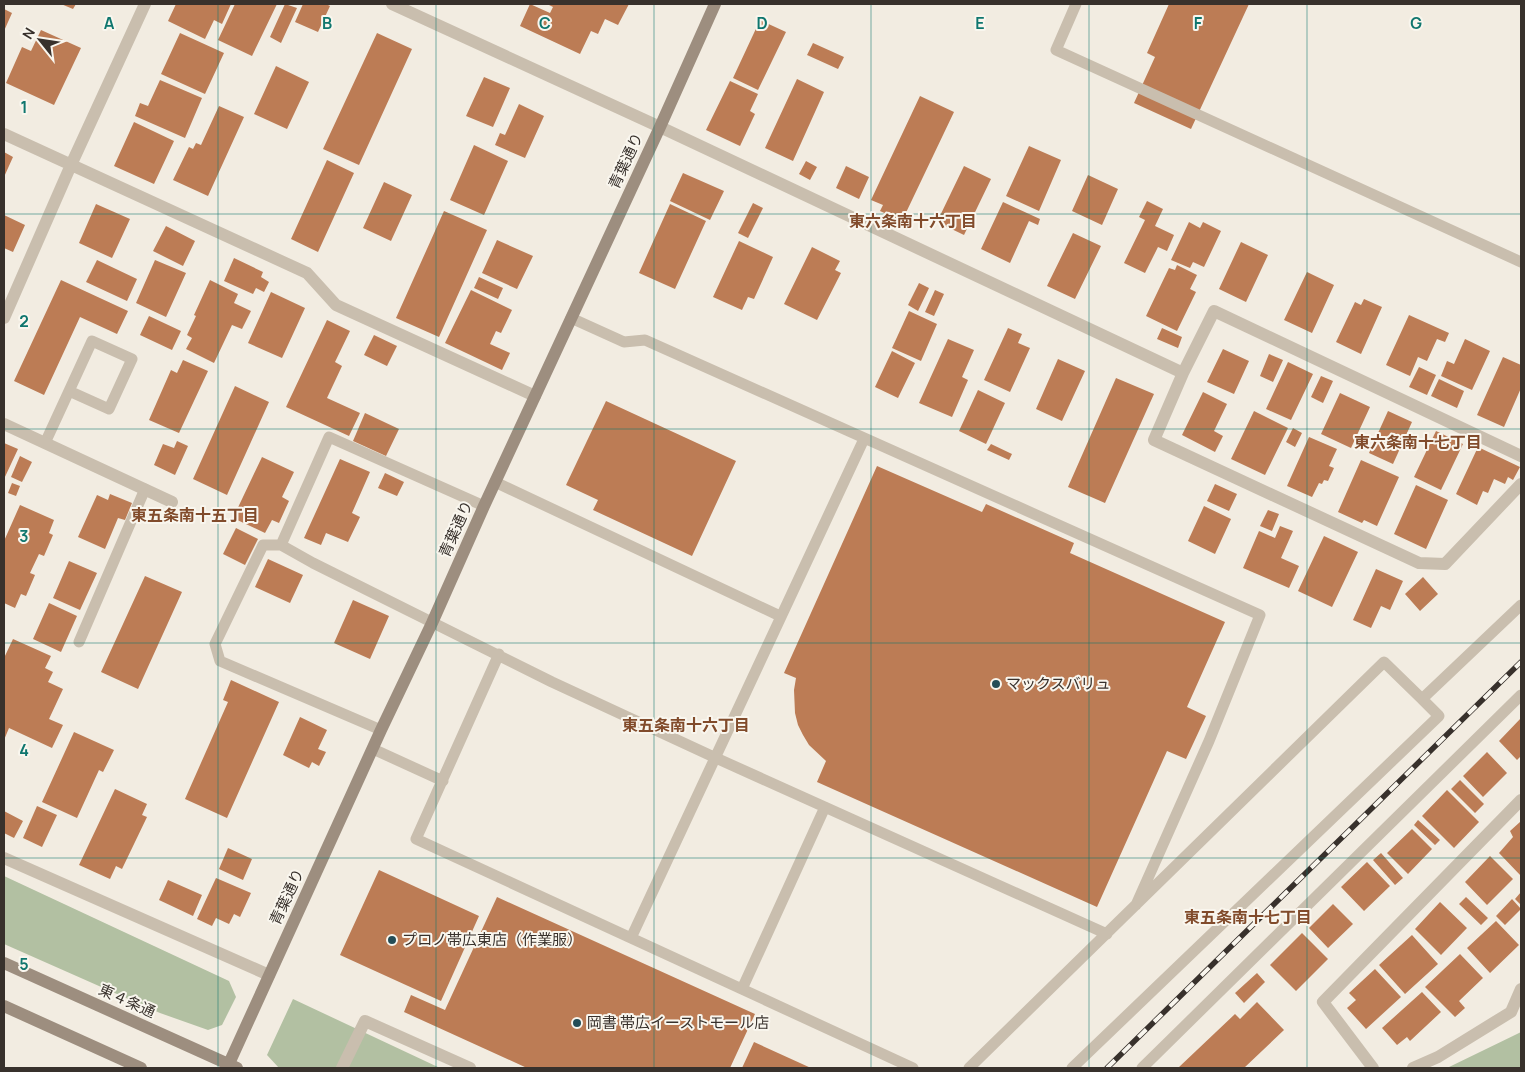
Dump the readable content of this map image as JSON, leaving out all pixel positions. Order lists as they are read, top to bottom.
{
  "streets": {
    "street": ["青葉通り", "東４条通"]
  },
  "crossings": [
    ["青葉通り", "東４条通"]
  ],
  "districts": [
    "東六条南十六丁目",
    "東六条南十七丁目",
    "東五条南十五丁目",
    "東五条南十六丁目",
    "東五条南十七丁目"
  ],
  "places": ["マックスバリュ", "プロノ帯広東店（作業服）", "岡書 帯広イーストモール店"],
  "north": "top left",
  "grid": {
    "columns": [
      "A",
      "B",
      "C",
      "D",
      "E",
      "F",
      "G"
    ],
    "rows": [
      "1",
      "2",
      "3",
      "4",
      "5"
    ]
  }
}
